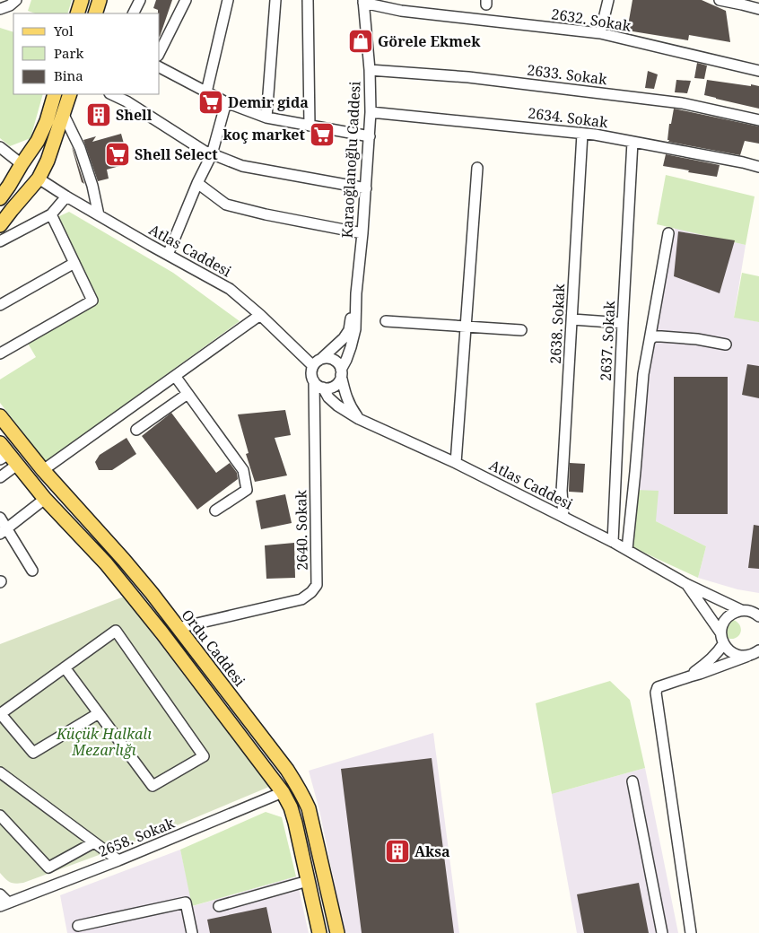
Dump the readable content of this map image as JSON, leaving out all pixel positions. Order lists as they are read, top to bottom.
{
  "streets": {
    "main road": ["Ordu Caddesi"],
    "street": [
      "2632. Sokak",
      "2633. Sokak",
      "2634. Sokak",
      "Karaoğlanoğlu Caddesi",
      "Atlas Caddesi",
      "2638. Sokak",
      "2637. Sokak",
      "2640. Sokak",
      "2658. Sokak"
    ]
  },
  "crossings": [
    ["2632. Sokak", "Karaoğlanoğlu Caddesi"],
    ["2633. Sokak", "Karaoğlanoğlu Caddesi"],
    ["2634. Sokak", "Karaoğlanoğlu Caddesi"],
    ["2634. Sokak", "2638. Sokak"],
    ["2634. Sokak", "2637. Sokak"],
    ["Atlas Caddesi", "2638. Sokak"],
    ["Atlas Caddesi", "2637. Sokak"],
    ["Atlas Caddesi", "2640. Sokak"],
    ["2640. Sokak", "Ordu Caddesi"]
  ],
  "parks": ["Küçük Halkalı Mezarlığı"],
  "places": {
    "shop": ["Görele Ekmek"],
    "supermarket": ["Demir gida", "koç market", "Shell Select"],
    "building": ["Shell", "Aksa"]
  },
  "legend": ["Yol", "Park", "Bina"]
}
